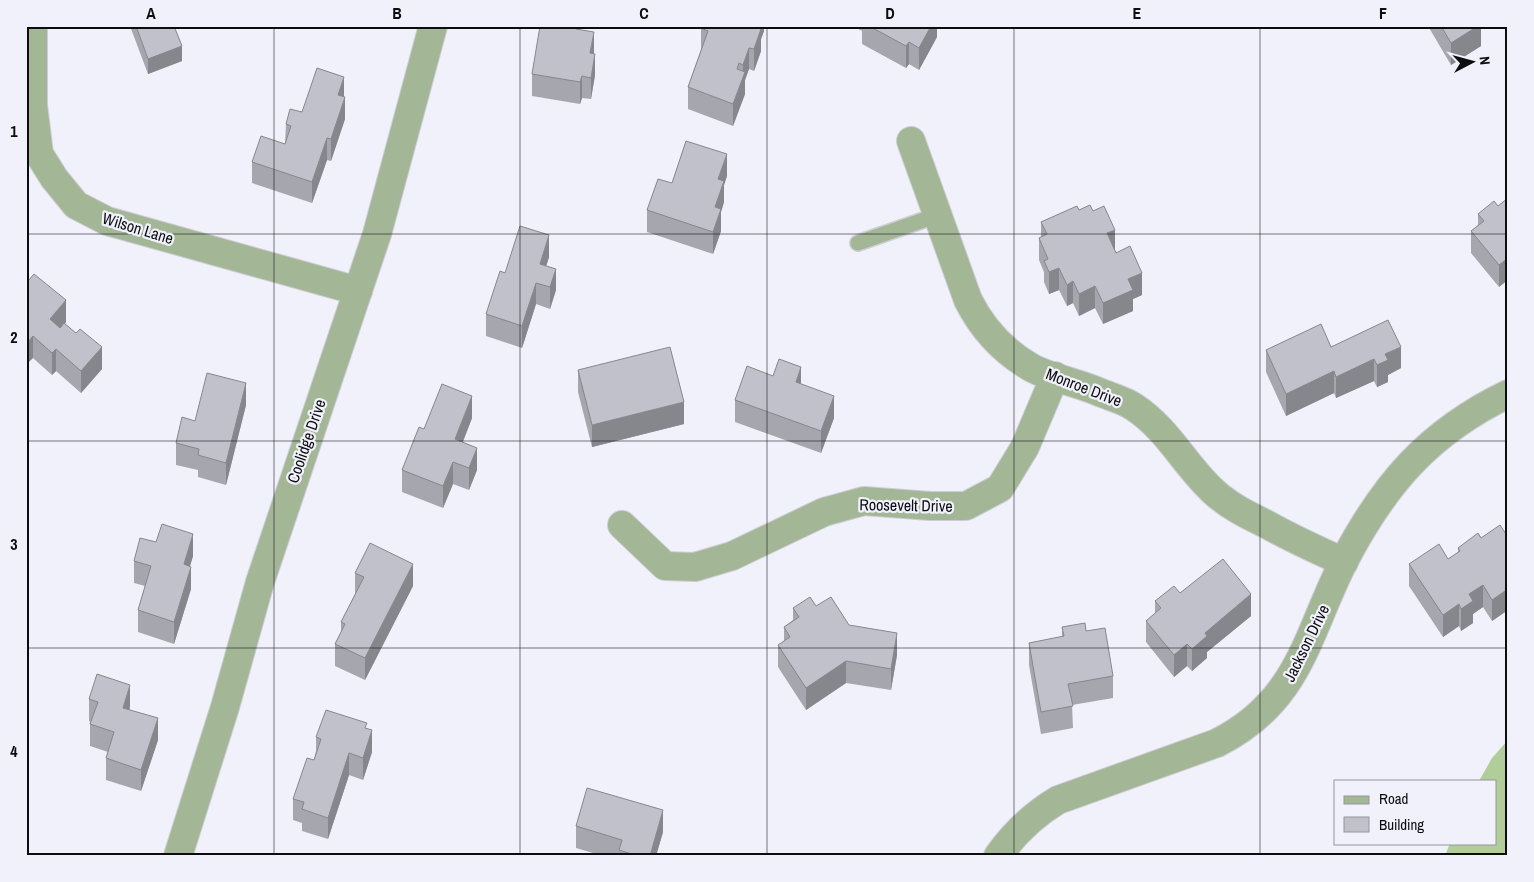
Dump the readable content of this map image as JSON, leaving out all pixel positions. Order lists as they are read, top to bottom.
{
  "streets": {
    "street": [
      "Wilson Lane",
      "Monroe Drive",
      "Coolidge Drive",
      "Roosevelt Drive",
      "Jackson Drive"
    ]
  },
  "crossings": [
    ["Wilson Lane", "Coolidge Drive"],
    ["Monroe Drive", "Roosevelt Drive"],
    ["Monroe Drive", "Jackson Drive"]
  ],
  "legend": ["Road", "Building"],
  "north": "right",
  "grid": {
    "columns": [
      "A",
      "B",
      "C",
      "D",
      "E",
      "F"
    ],
    "rows": [
      "1",
      "2",
      "3",
      "4"
    ]
  }
}
